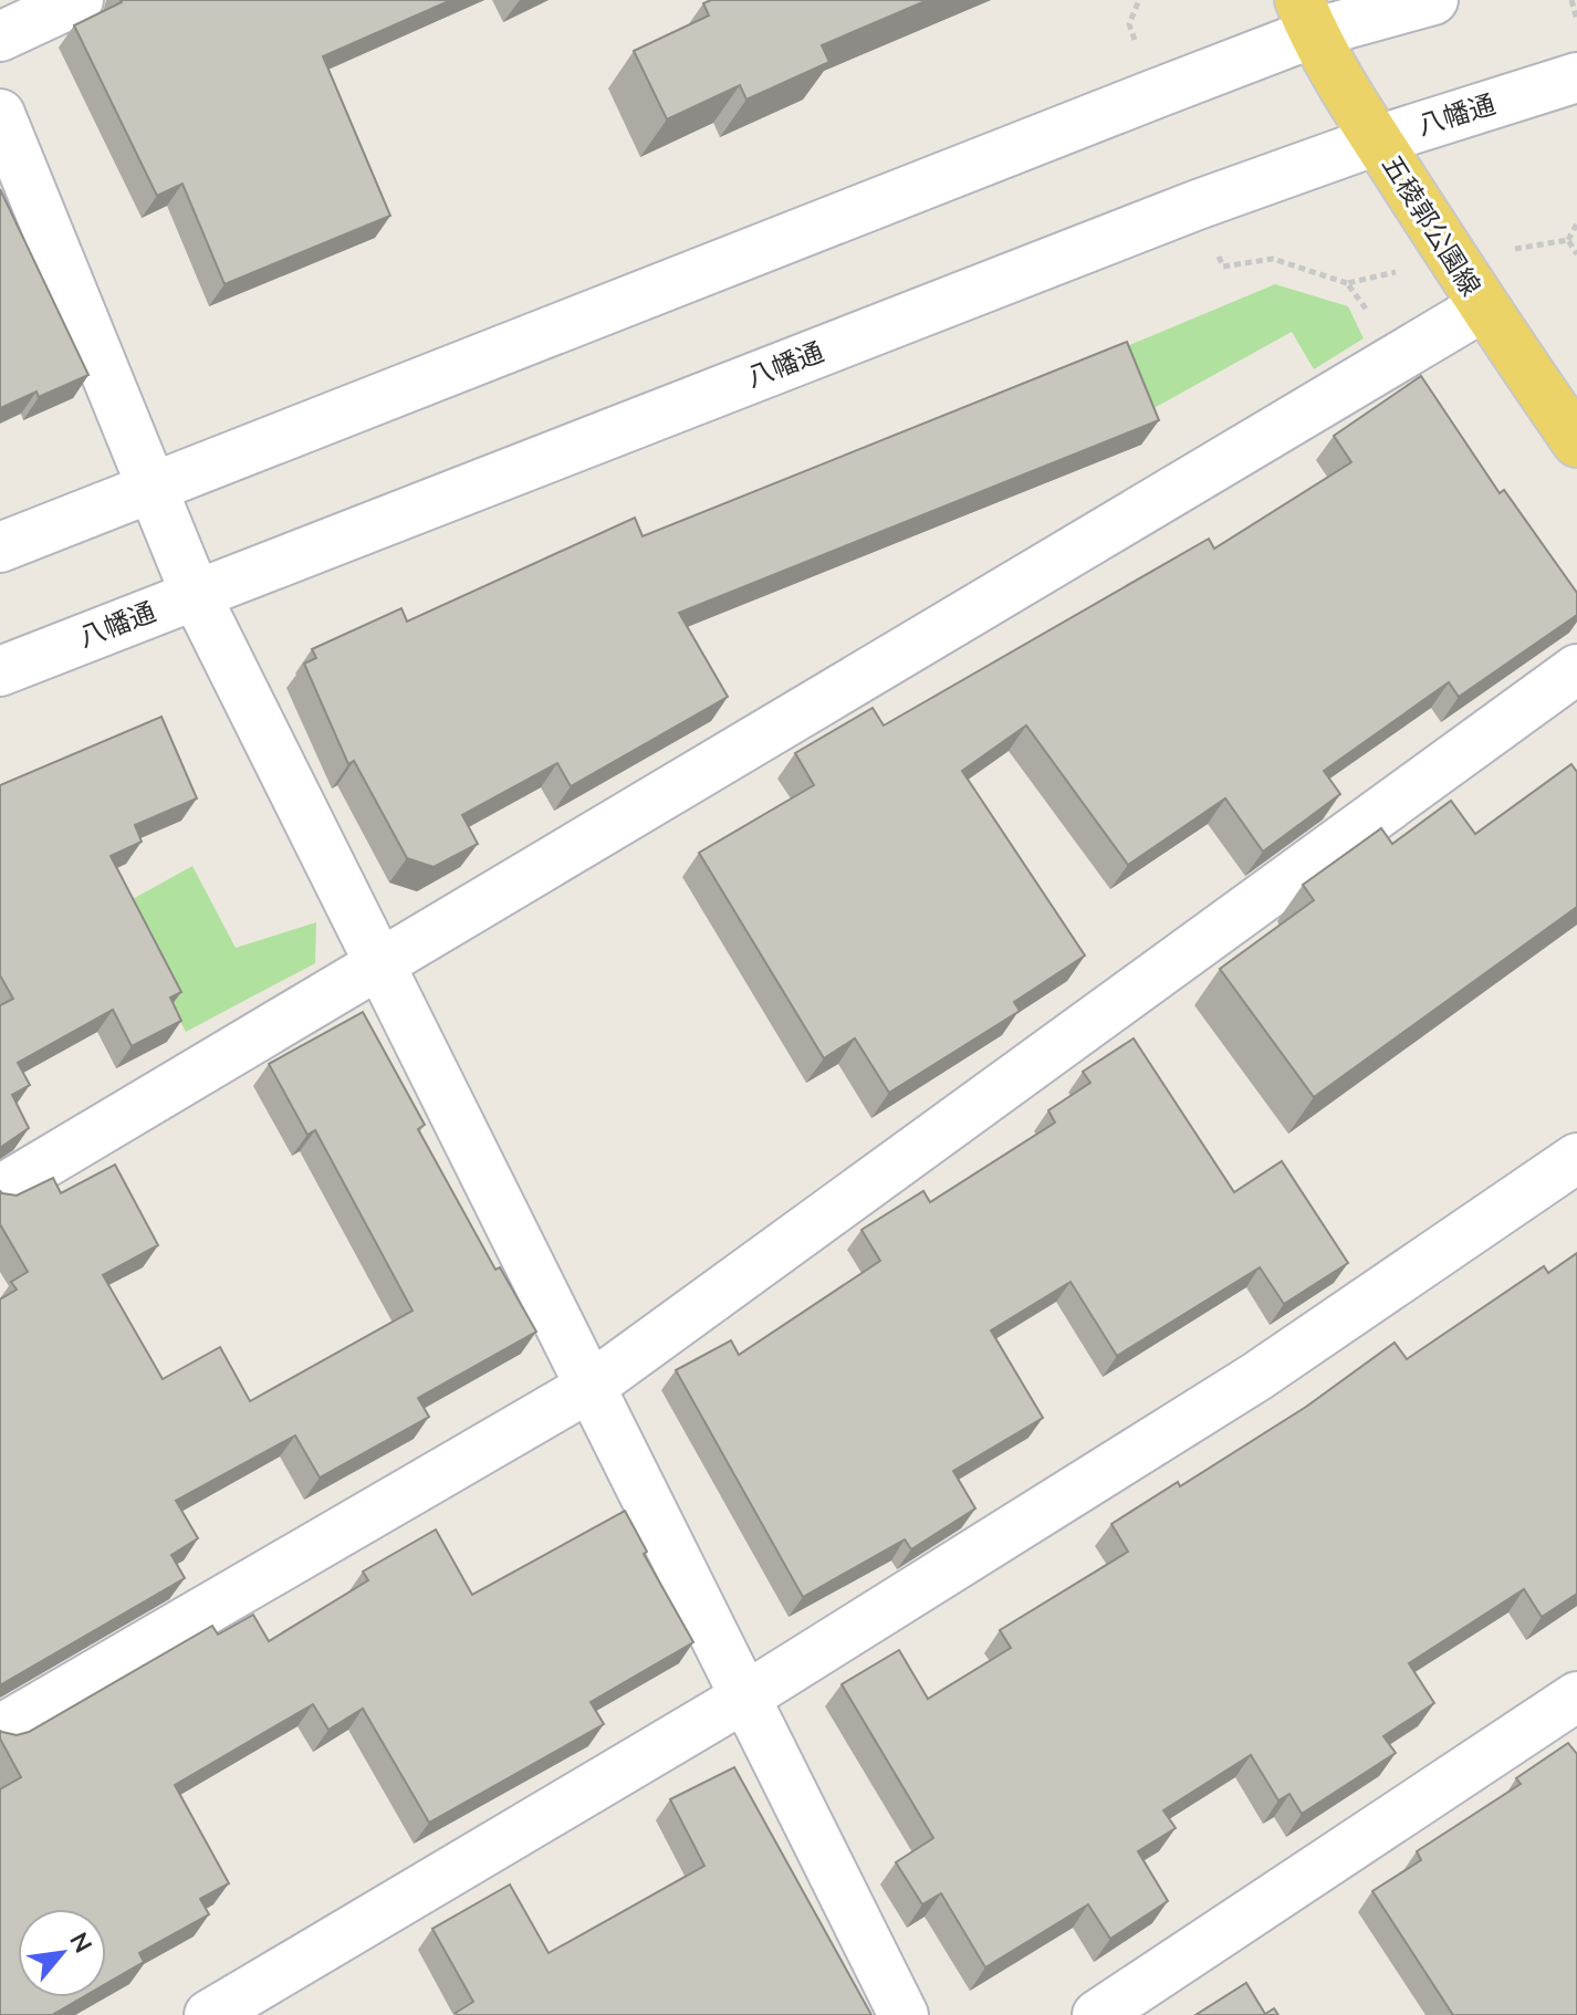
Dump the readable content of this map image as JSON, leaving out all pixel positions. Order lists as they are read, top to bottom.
{
  "streets": {
    "main road": ["五稜郭公園線"],
    "street": ["八幡通"]
  },
  "crossings": [
    ["八幡通", "五稜郭公園線"]
  ],
  "north": "top right"
}
